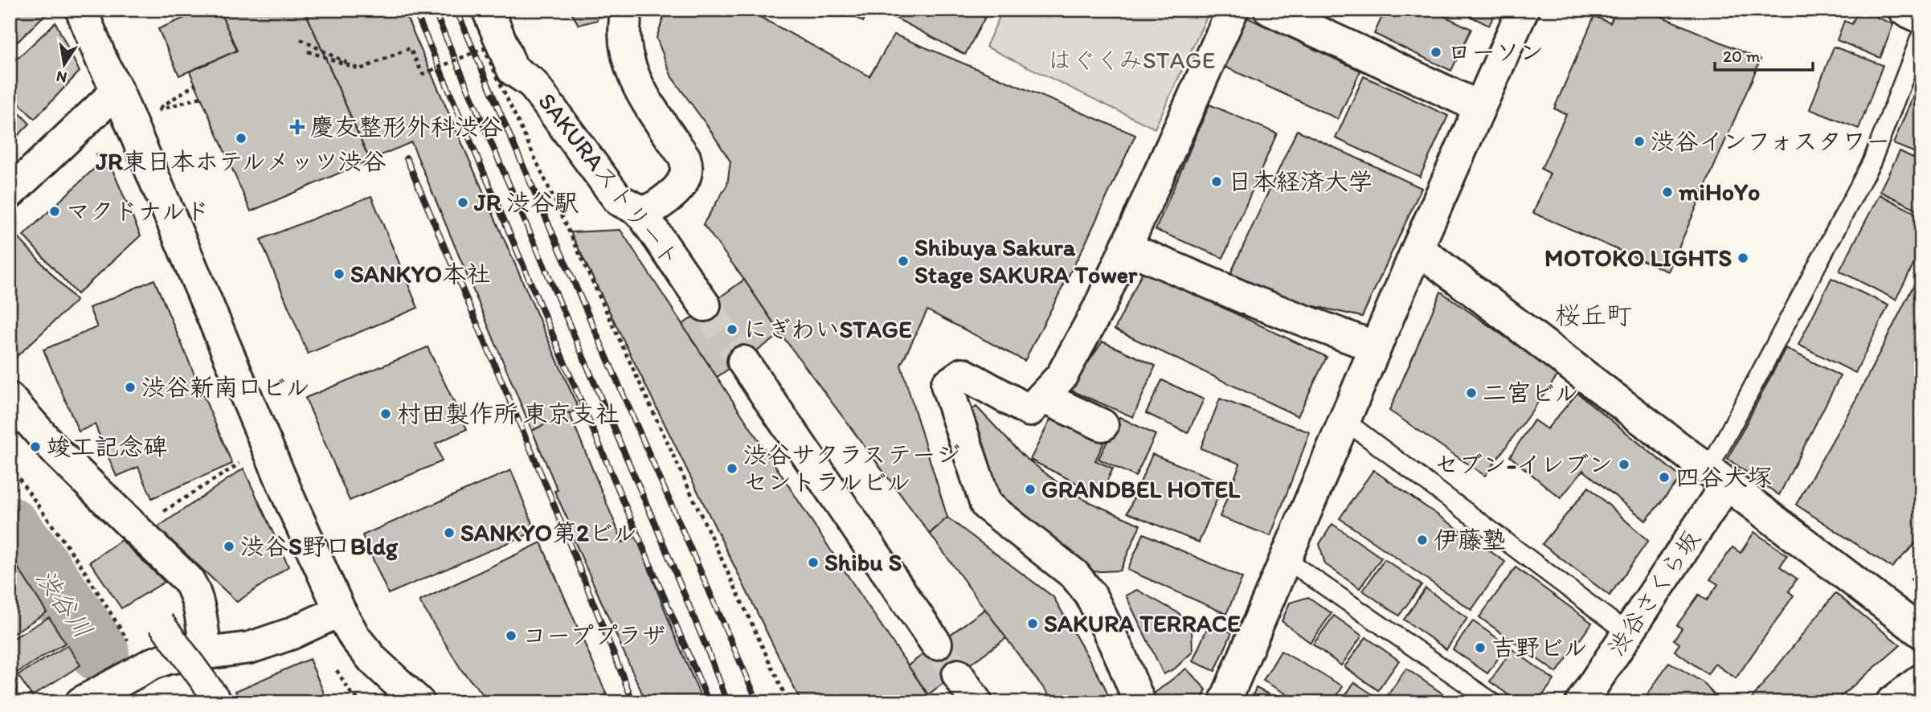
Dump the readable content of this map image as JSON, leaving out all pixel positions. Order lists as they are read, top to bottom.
{
  "streets": {
    "street": ["SAKURAストリート", "渋谷さくら坂"]
  },
  "districts": ["桜丘町"],
  "water": ["渋谷川"],
  "parks": ["はぐくみSTAGE"],
  "places": {
    "other": [
      "ローソン",
      "JR東日本ホテルメッツ渋谷",
      "渋谷インフォスタワー",
      "日本経済大学",
      "miHoYo",
      "JR 渋谷駅",
      "マクドナルド",
      "MOTOKO LIGHTS",
      "Shibuya Sakura Stage SAKURA Tower",
      "SANKYO本社",
      "にぎわいSTAGE",
      "渋谷新南口ビル",
      "二宮ビル",
      "村田製作所 東京支社",
      "竣工記念碑",
      "セブン-イレブン",
      "渋谷サクラステージ セントラルビル",
      "四谷大塚",
      "GRANDBEL HOTEL",
      "SANKYO第2ビル",
      "伊藤塾",
      "渋谷S野口Bldg",
      "Shibu S",
      "SAKURA TERRACE",
      "コーププラザ",
      "吉野ビル"
    ],
    "health": ["慶友整形外科渋谷"]
  },
  "scale_bar": "20 m",
  "north": "bottom"
}
